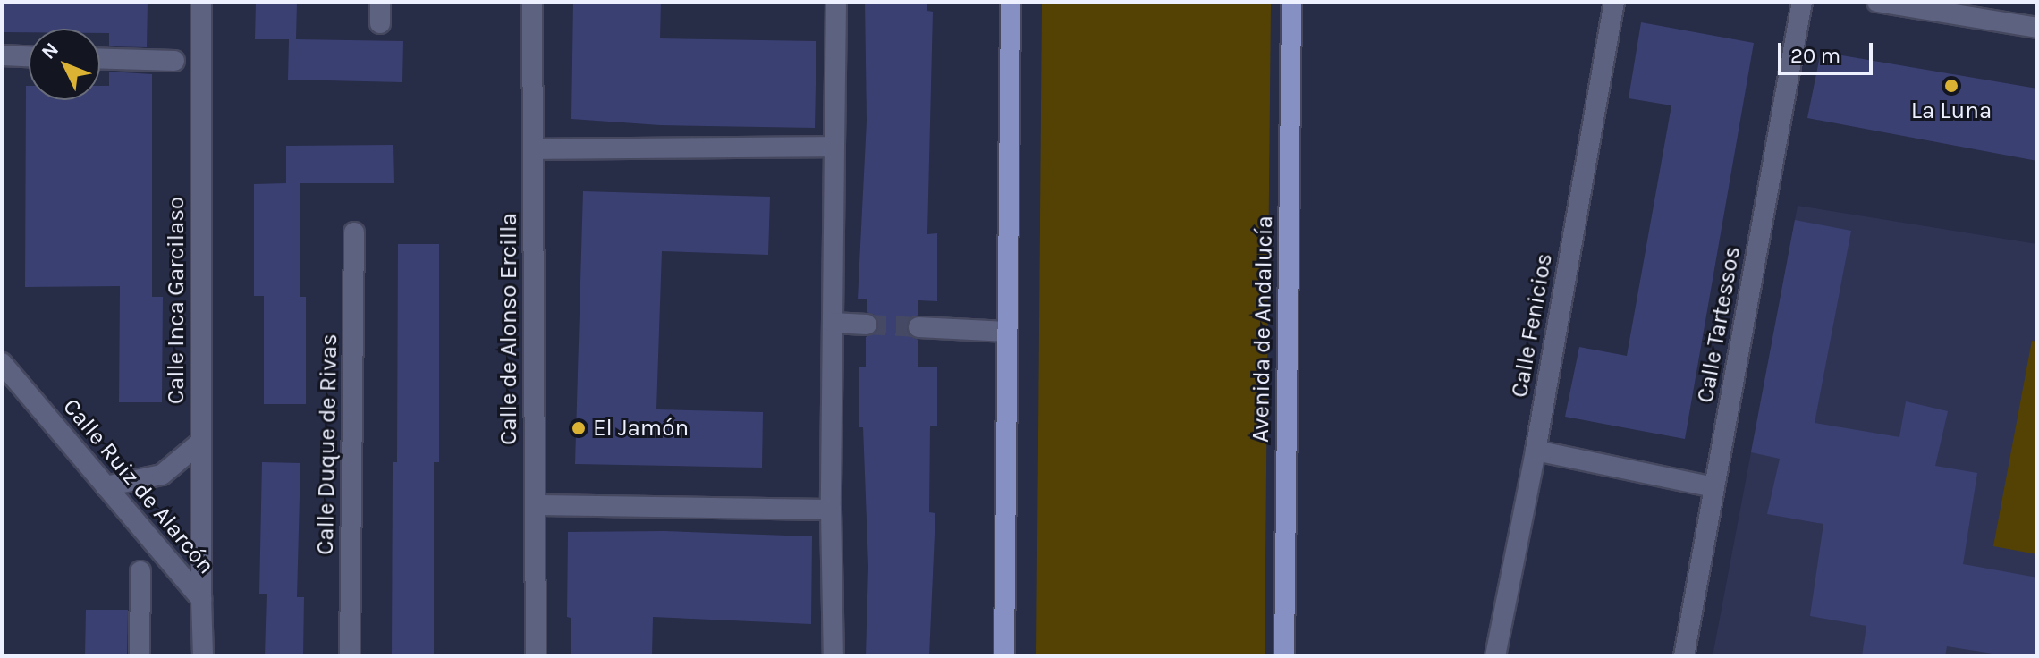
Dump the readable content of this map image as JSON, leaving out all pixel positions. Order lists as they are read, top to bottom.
{
  "streets": {
    "main road": ["Avenida de Andalucía"],
    "street": [
      "Calle Inca Garcilaso",
      "Calle Tartessos",
      "Calle Fenicios",
      "Calle de Alonso Ercilla",
      "Calle Duque de Rivas",
      "Calle Ruiz de Alarcón"
    ]
  },
  "crossings": [
    ["Calle Inca Garcilaso", "Calle Ruiz de Alarcón"]
  ],
  "places": ["La Luna", "El Jamón"],
  "scale_bar": "20 m",
  "north": "top left"
}
